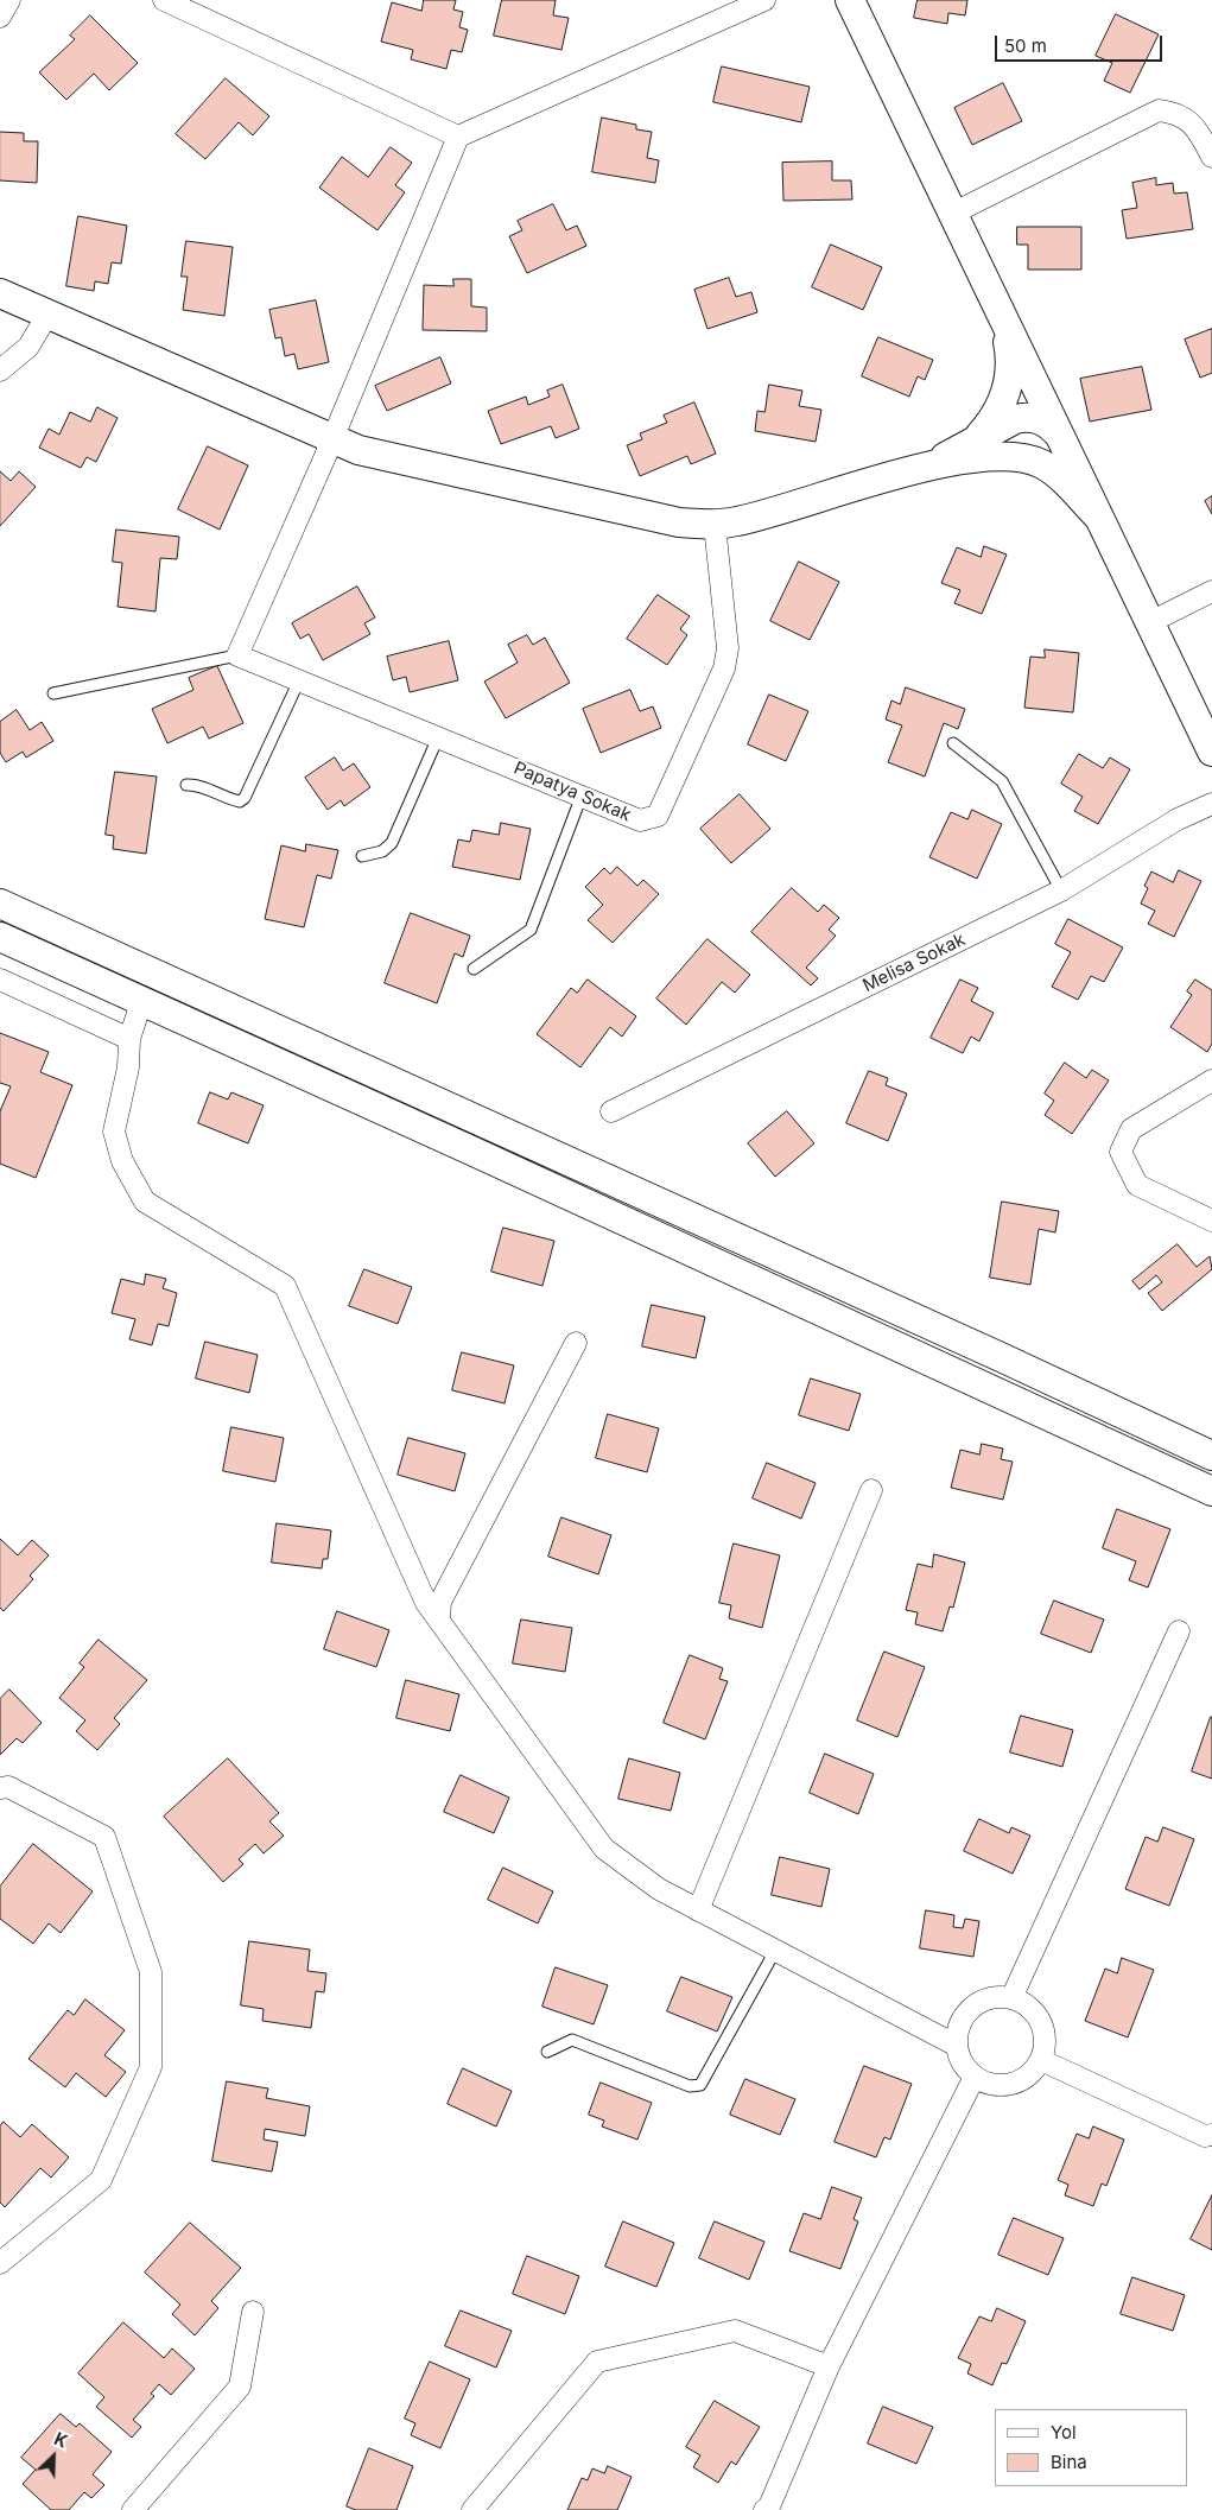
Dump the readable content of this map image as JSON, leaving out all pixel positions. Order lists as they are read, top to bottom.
{
  "streets": {
    "street": ["Papatya Sokak", "Melisa Sokak"]
  },
  "legend": ["Yol", "Bina"],
  "scale_bar": "50 m",
  "north": "top right"
}
